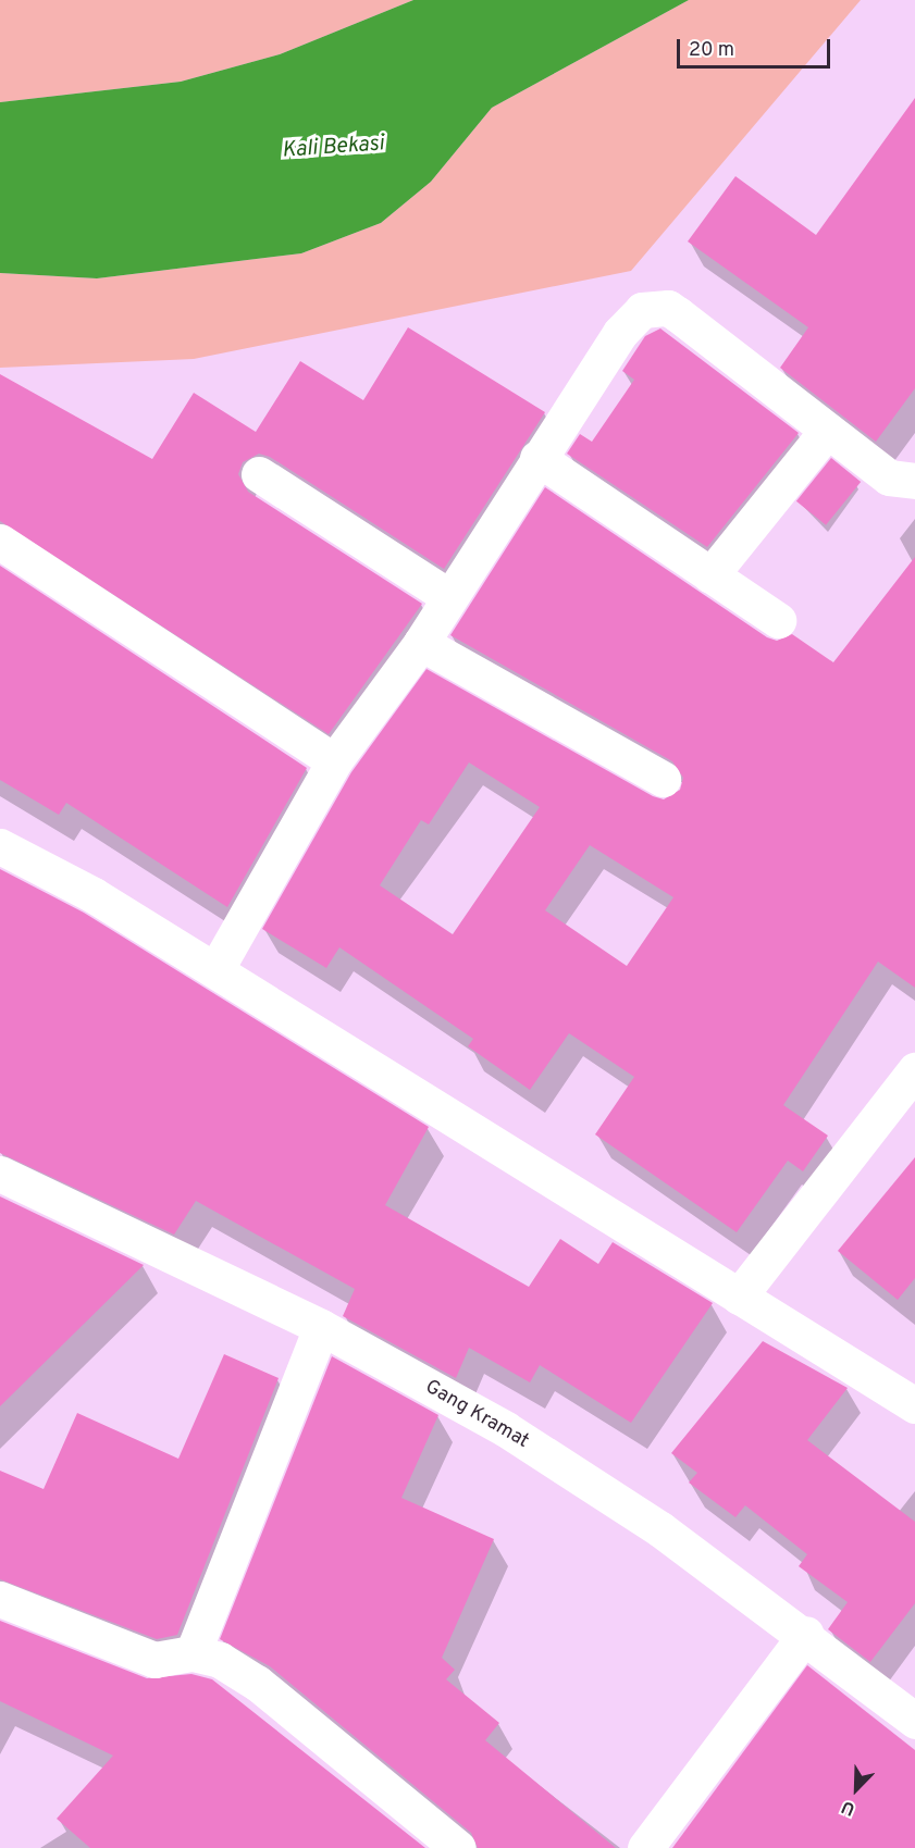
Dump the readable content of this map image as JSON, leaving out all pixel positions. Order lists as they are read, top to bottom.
{
  "streets": {
    "street": ["Gang Kramat"]
  },
  "water": ["Kali Bekasi"],
  "scale_bar": "20 m",
  "north": "bottom left"
}
